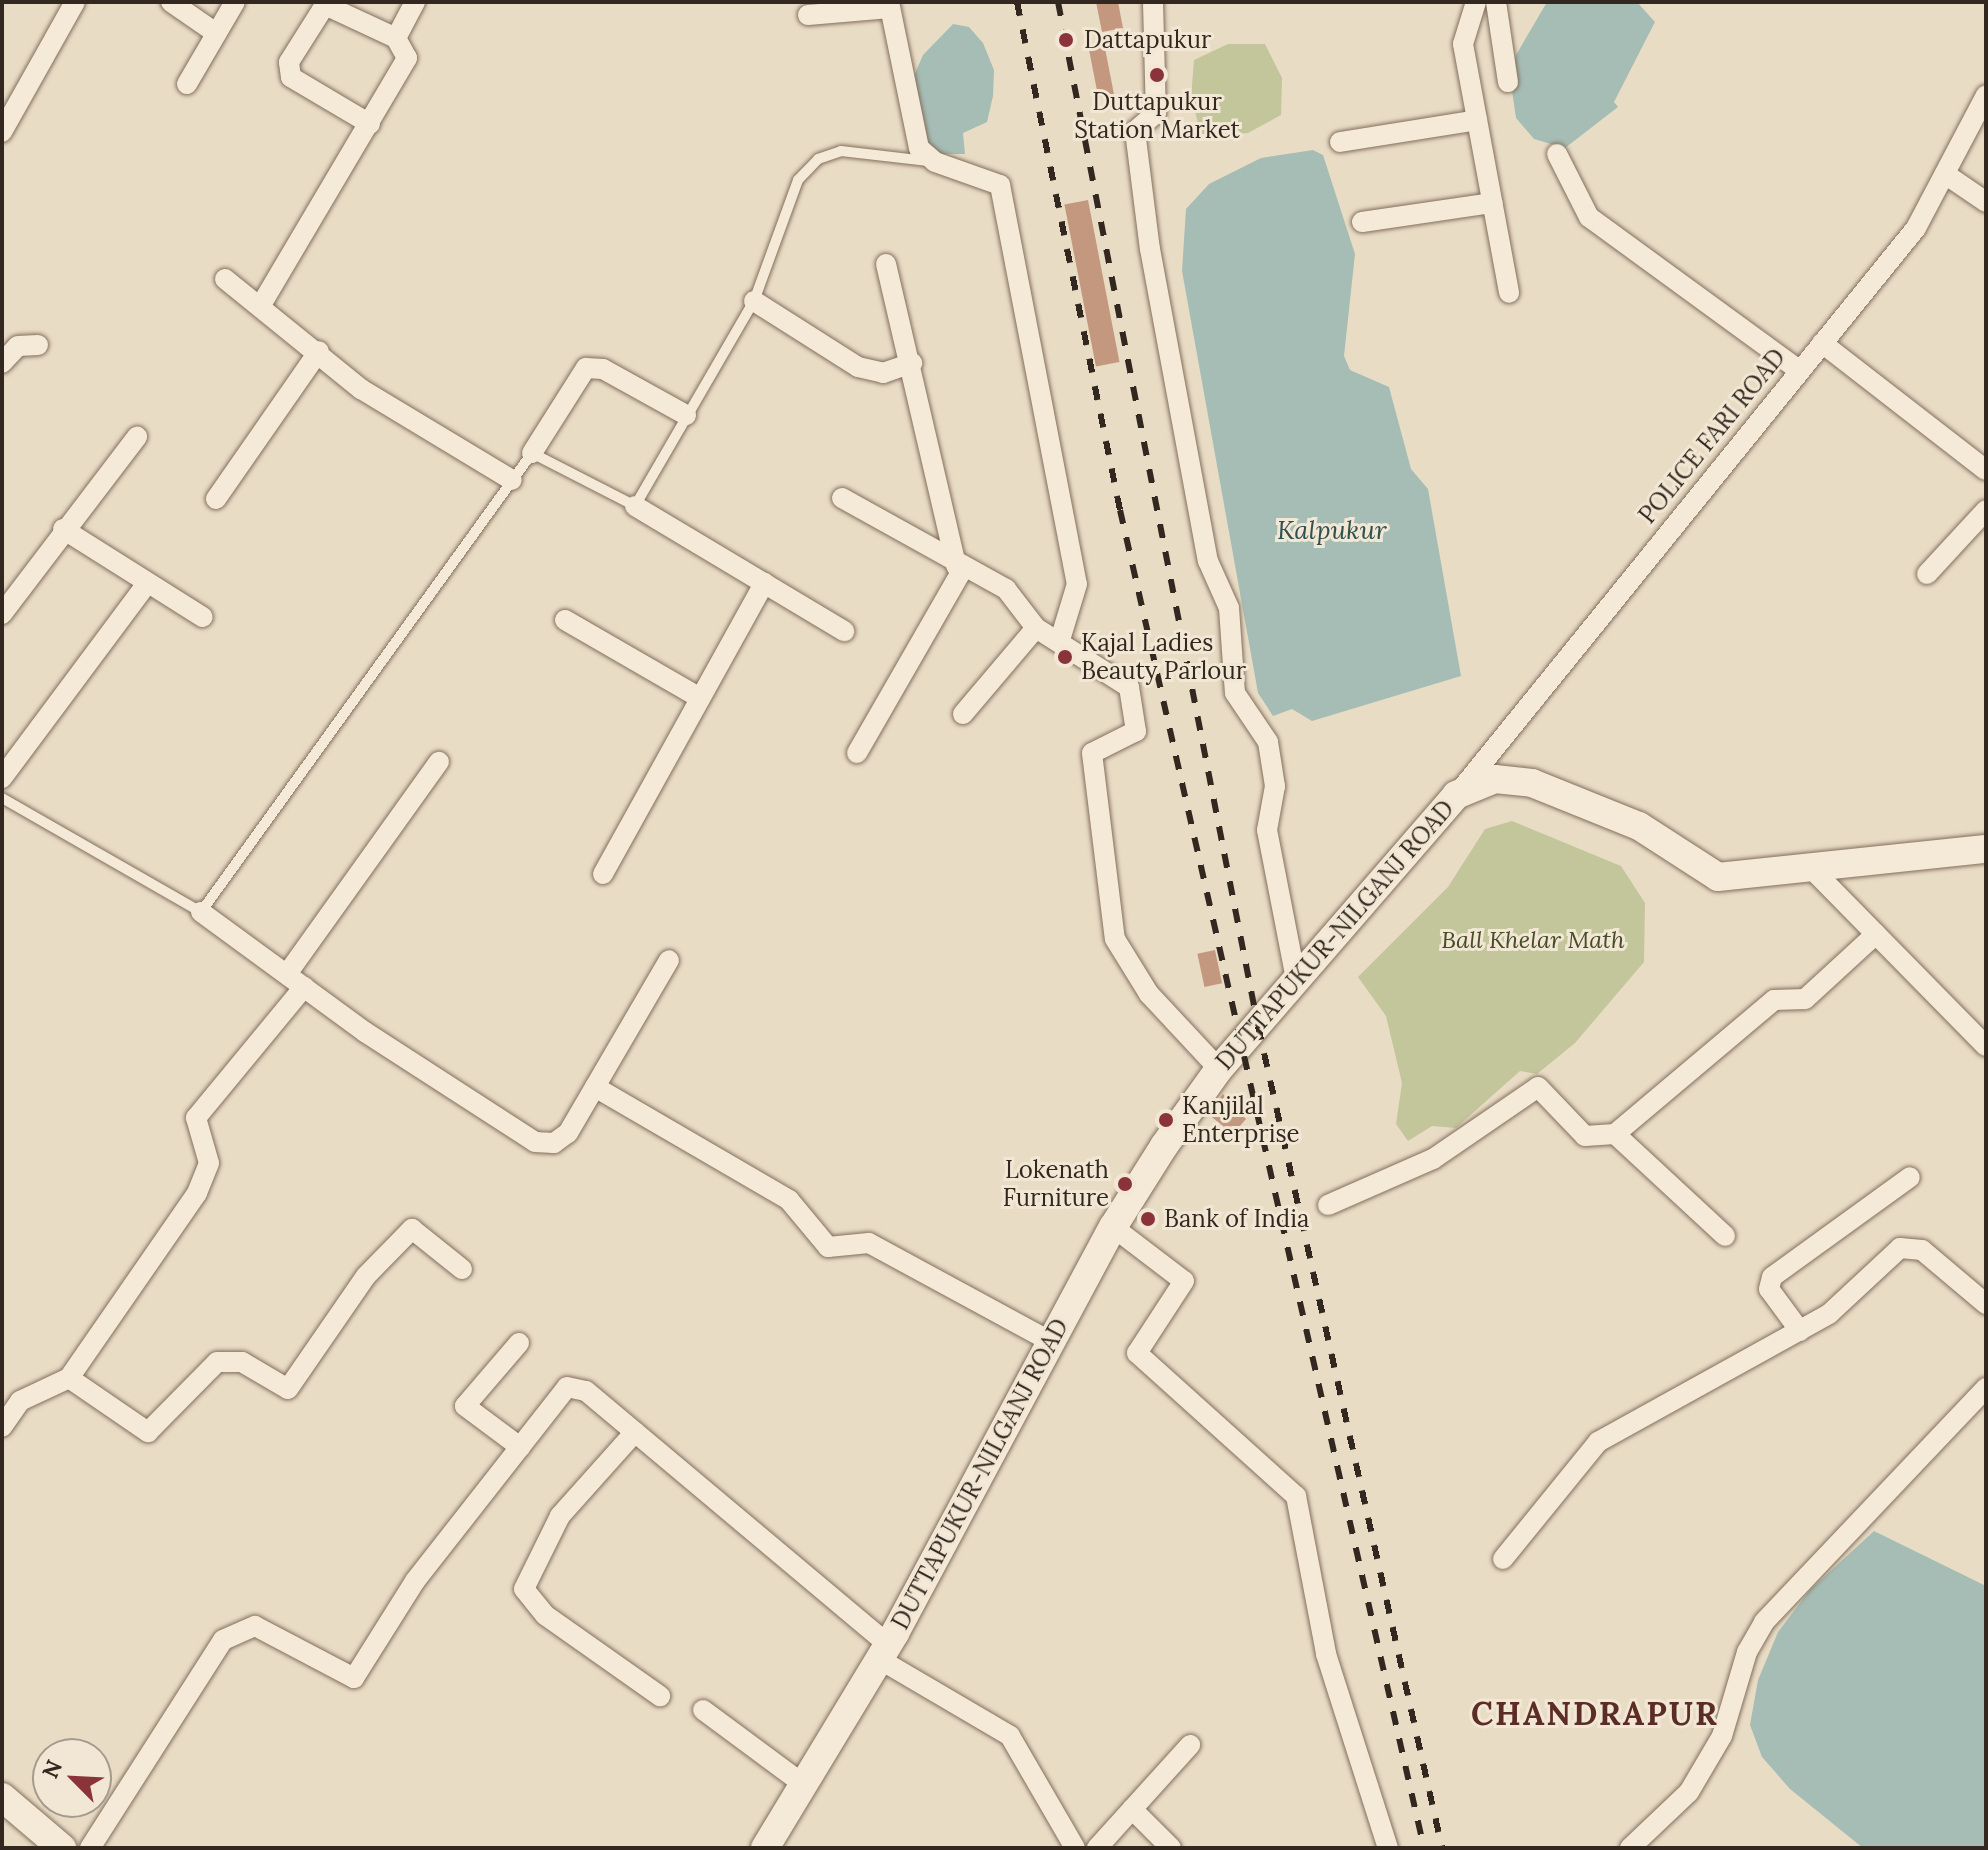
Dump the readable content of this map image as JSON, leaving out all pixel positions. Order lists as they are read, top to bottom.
{
  "streets": {
    "main road": ["DUTTAPUKUR-NILGANJ ROAD"],
    "street": ["POLICE FARI ROAD"]
  },
  "crossings": [
    ["POLICE FARI ROAD", "DUTTAPUKUR-NILGANJ ROAD"]
  ],
  "districts": ["CHANDRAPUR"],
  "water": ["Kalpukur"],
  "parks": ["Ball Khelar Math"],
  "places": [
    "Dattapukur",
    "Duttapukur Station Market",
    "Kajal Ladies Beauty Parlour",
    "Kanjilal Enterprise",
    "Lokenath Furniture",
    "Bank of India"
  ],
  "north": "top left"
}
